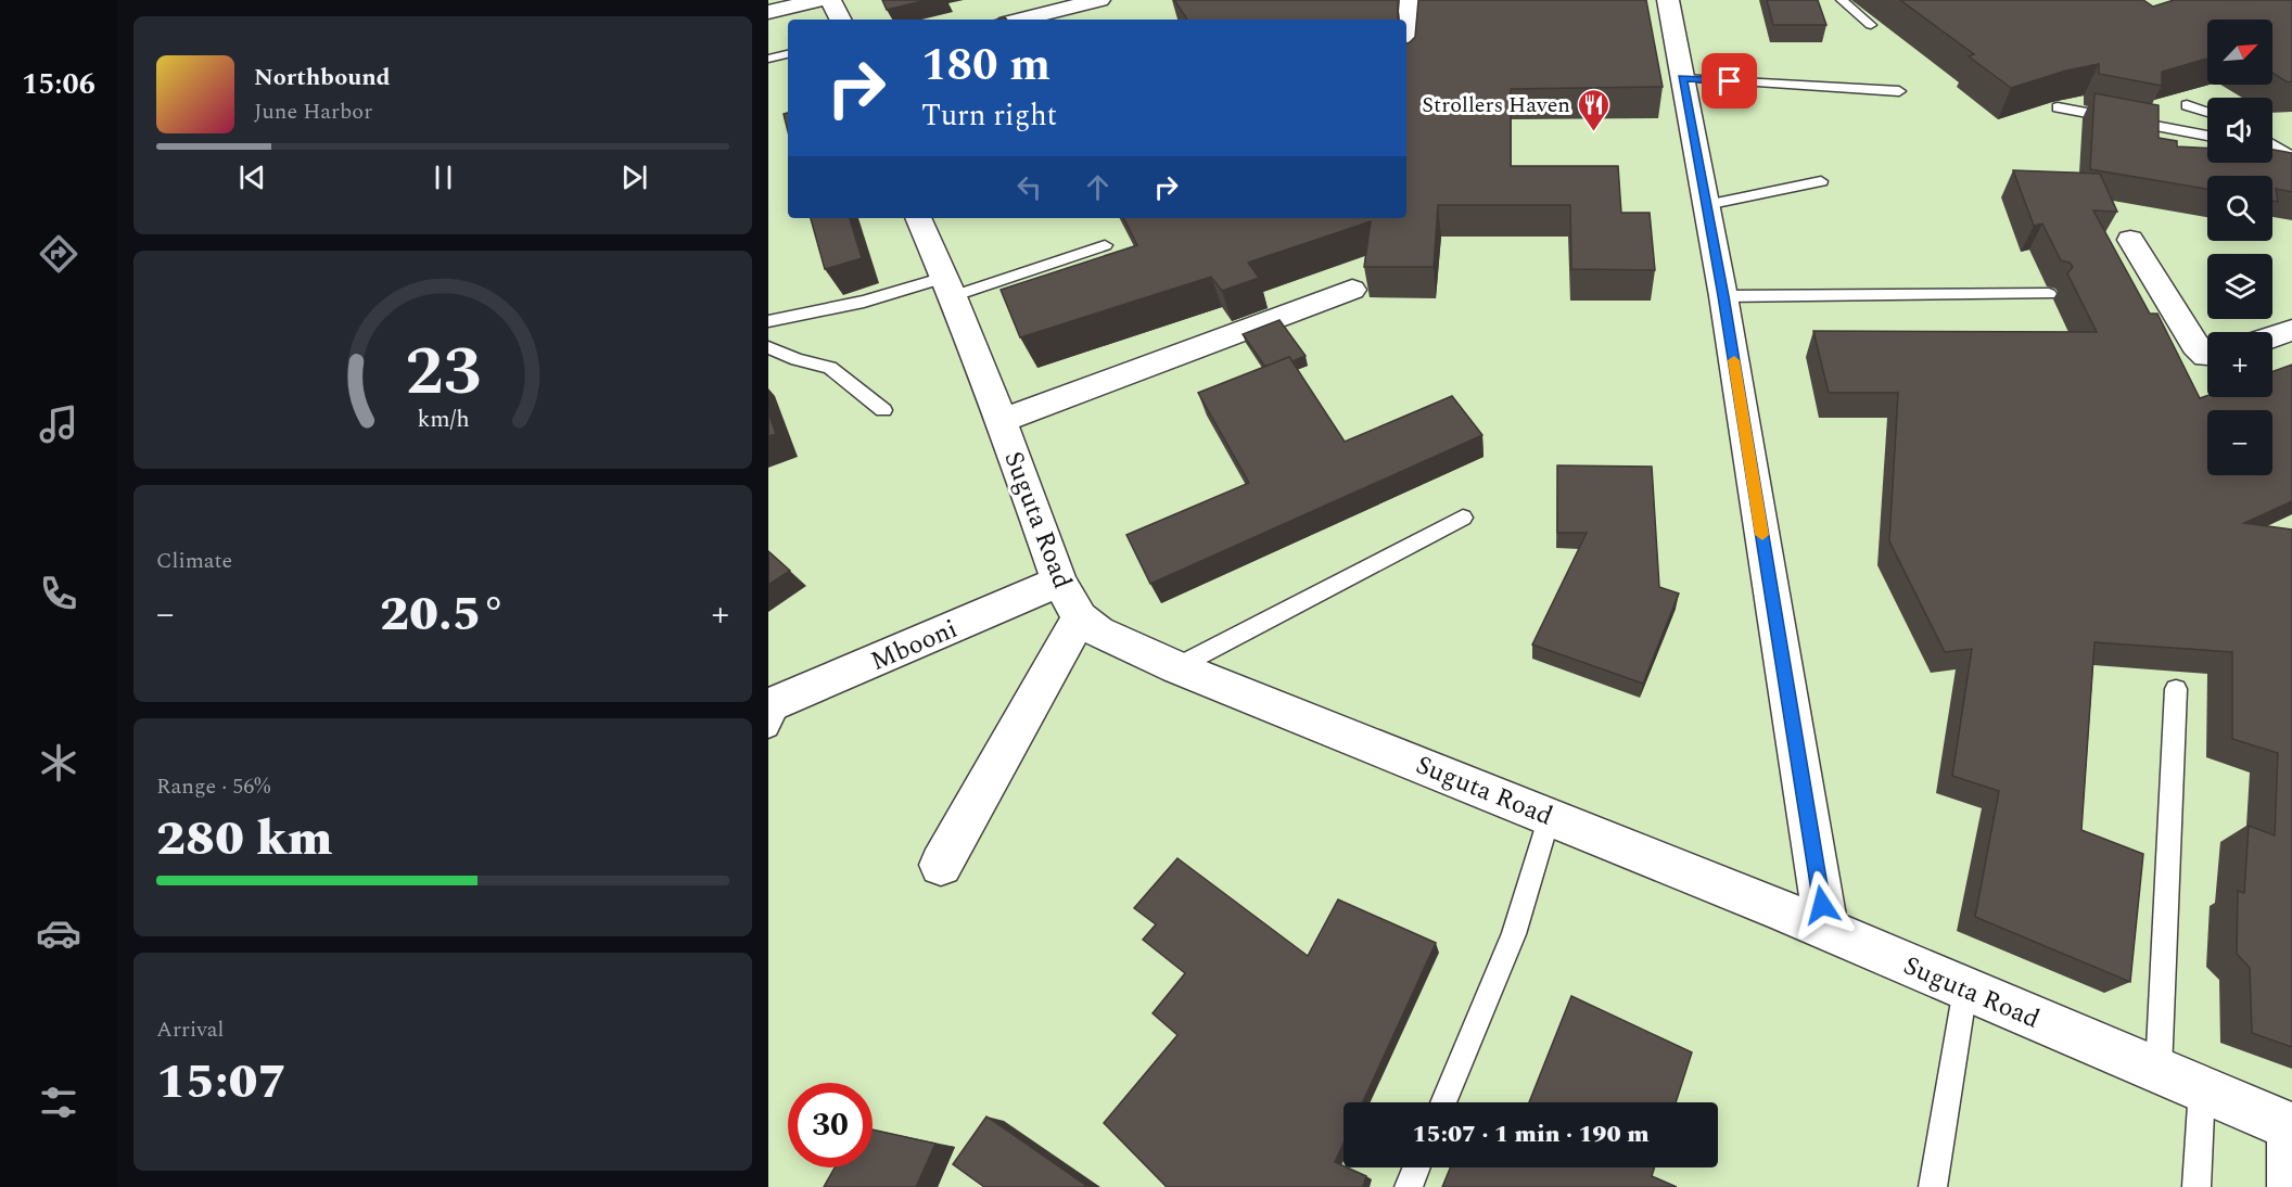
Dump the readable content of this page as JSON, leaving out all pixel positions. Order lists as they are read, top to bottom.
{
  "streets": {
    "street": ["Suguta Road", "Mbooni"]
  },
  "crossings": [
    ["Suguta Road", "Mbooni"]
  ],
  "places": {
    "restaurant": ["Strollers Haven"]
  },
  "north": "top right",
  "page": {
    "tabs": "15:06",
    "map_buttons": ["+", "−"],
    "turn": ["180 m", "Turn right"],
    "song": ["Northbound", "June Harbor"],
    "tile": [
      "Climate",
      ["Range · 56%", "280 km"],
      ["Arrival", "15:07"]
    ],
    "heat": ["−", "20.5°", "+"],
    "limit": "30",
    "trip": "15:07 · 1 min · 190 m",
    "gauge": ["23", "km/h"]
  }
}
